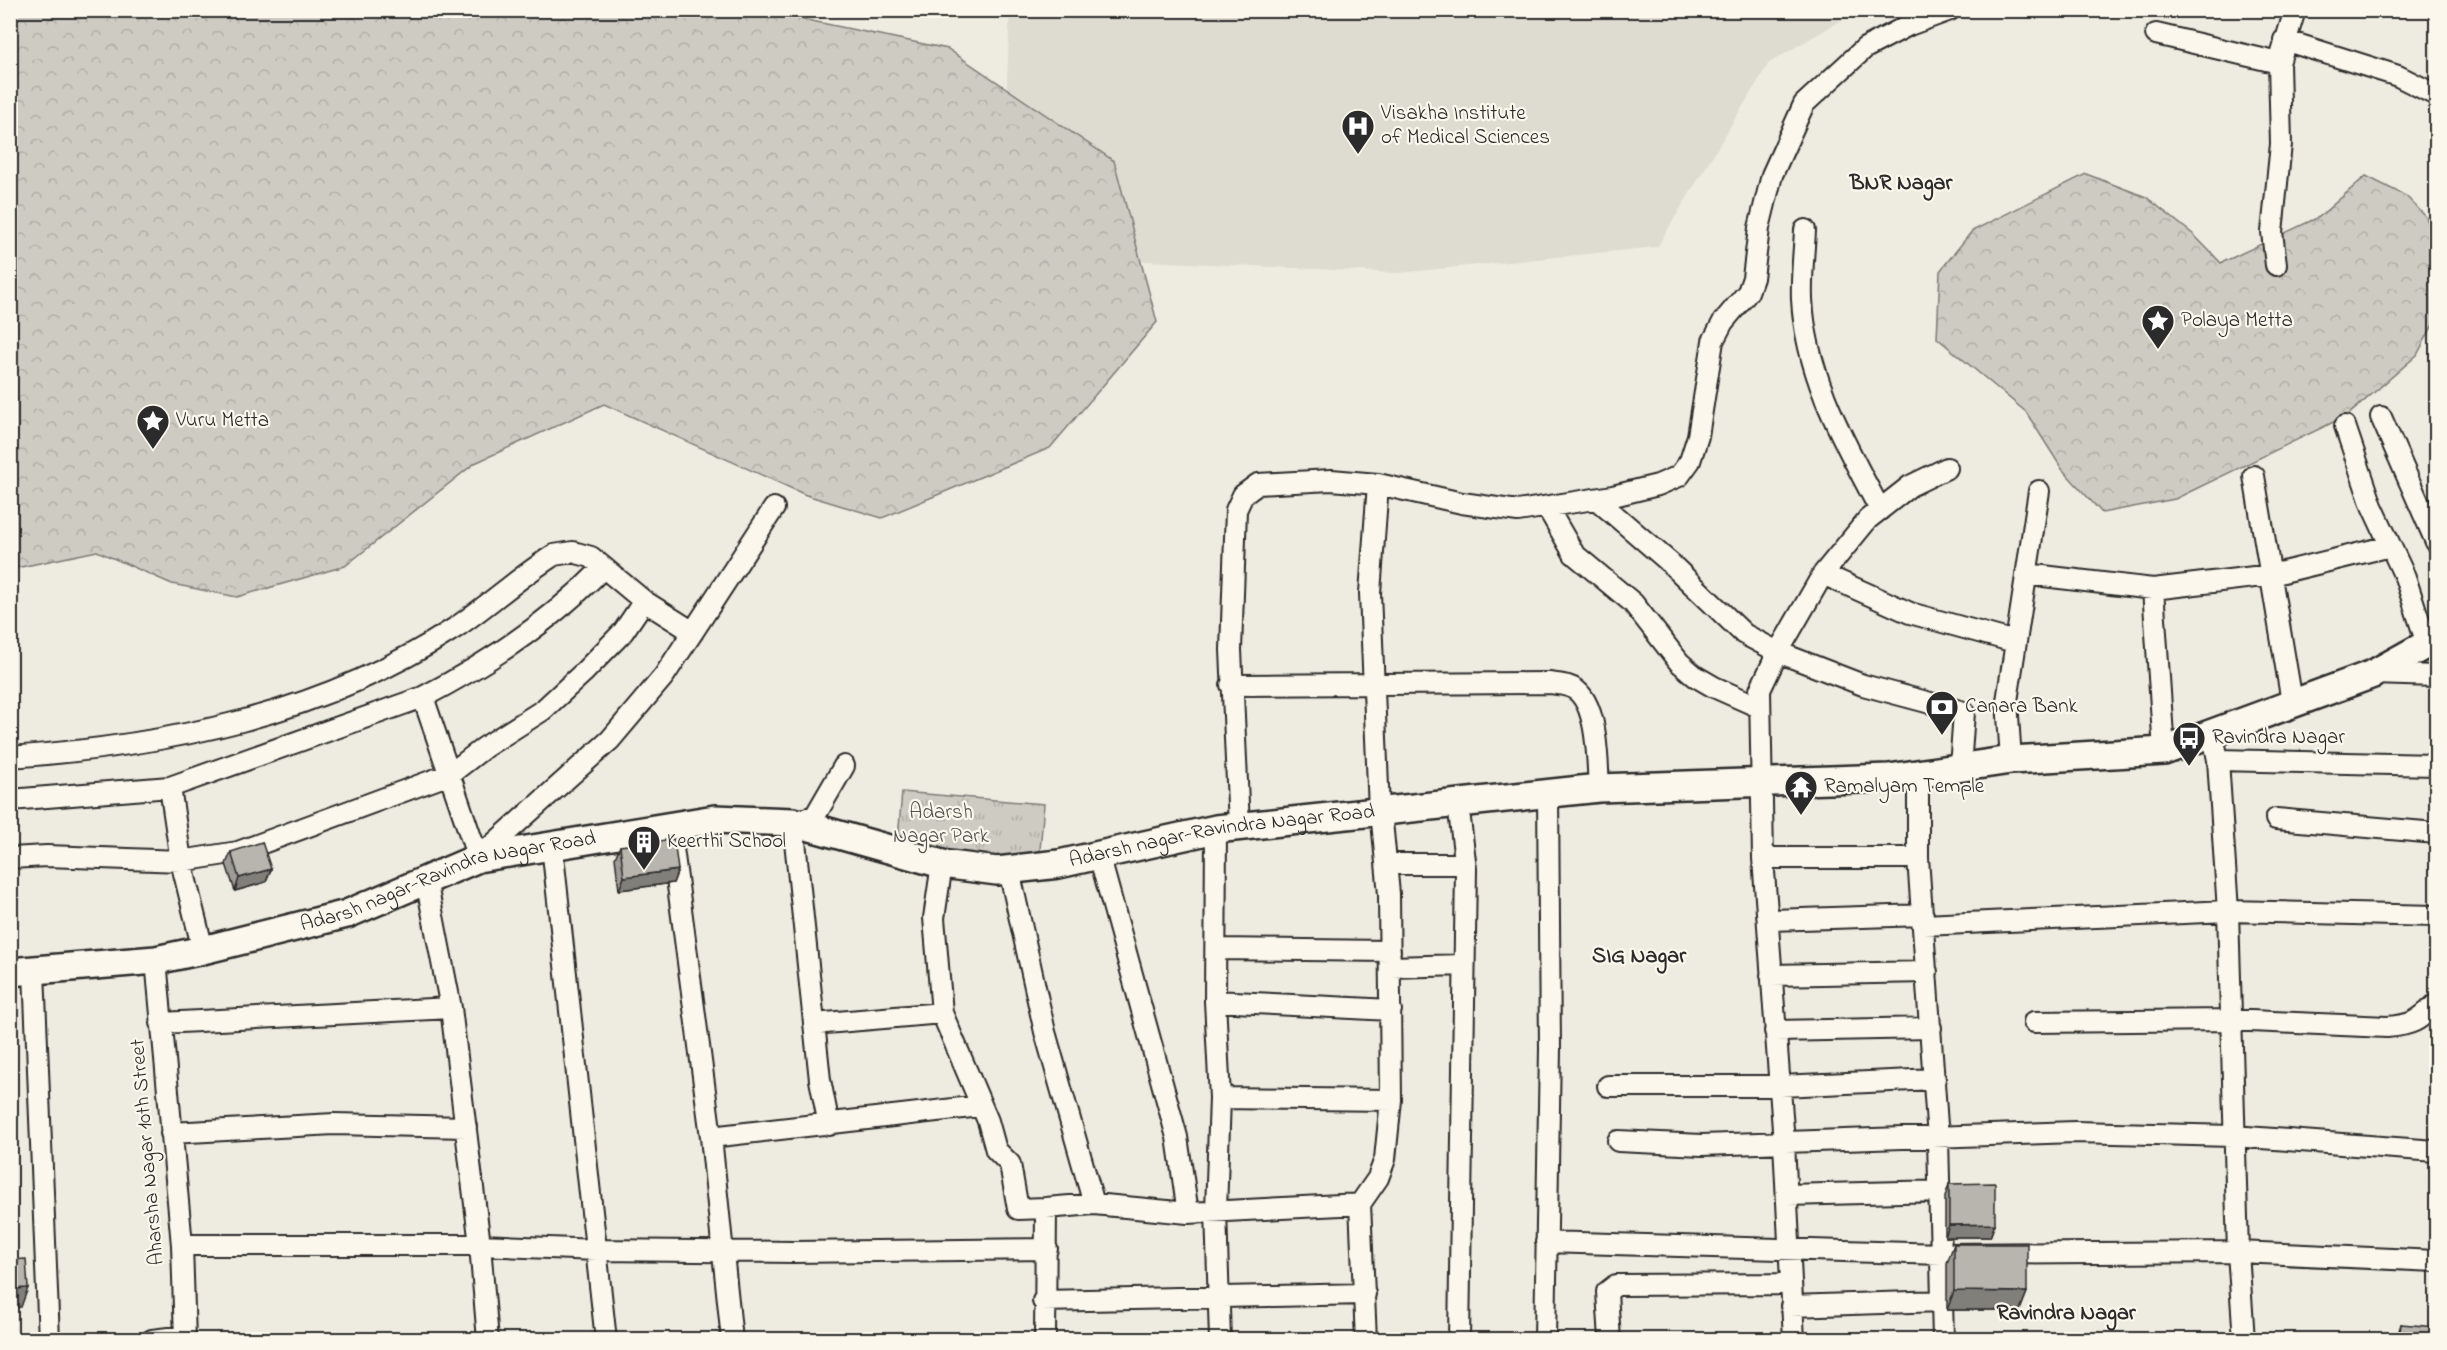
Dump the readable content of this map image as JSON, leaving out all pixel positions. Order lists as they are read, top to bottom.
{
  "streets": {
    "street": ["Adarsh nagar-Ravindra Nagar Road", "Aharsha Nagar 10th Street"]
  },
  "crossings": [
    ["Adarsh nagar-Ravindra Nagar Road", "Aharsha Nagar 10th Street"]
  ],
  "districts": ["BNR Nagar", "SIG Nagar", "Ravindra Nagar"],
  "parks": ["Adarsh Nagar Park"],
  "places": {
    "hospital": ["Visakha Institute of Medical Sciences"],
    "place": ["Polaya Metta", "Vuru Metta"],
    "bank": ["Canara Bank"],
    "bus stop": ["Ravindra Nagar"],
    "temple": ["Ramalyam Temple"],
    "building": ["Keerthi School"]
  }
}
